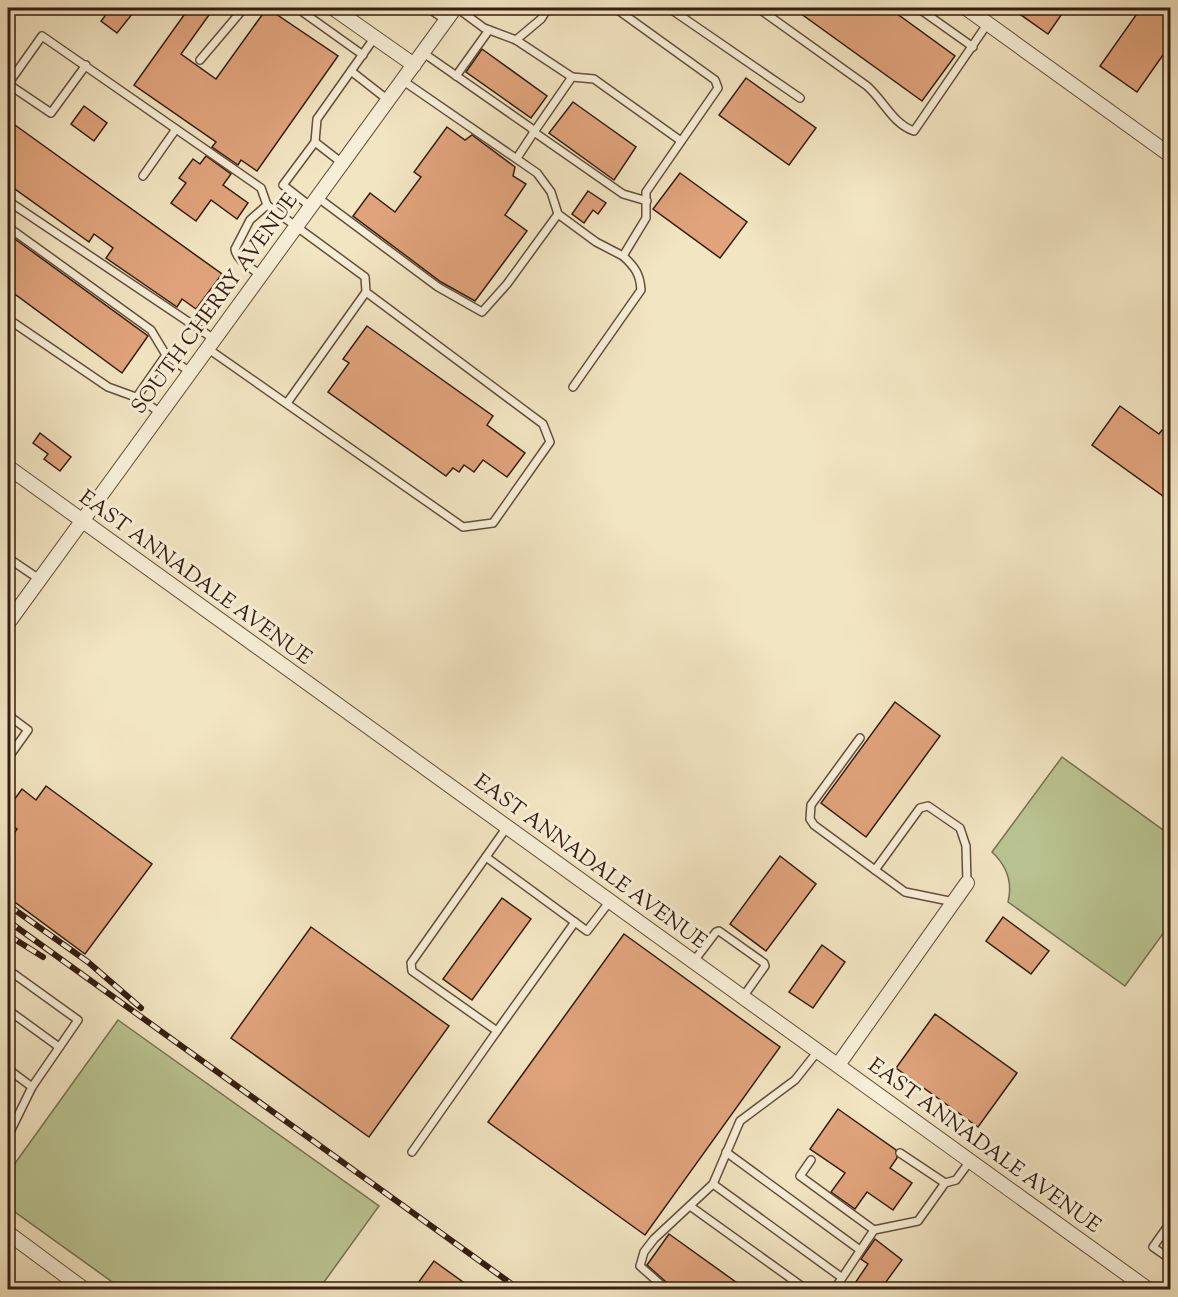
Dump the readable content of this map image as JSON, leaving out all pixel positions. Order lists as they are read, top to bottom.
{
  "streets": {
    "street": ["SOUTH CHERRY AVENUE", "EAST ANNADALE AVENUE"]
  },
  "crossings": [
    ["SOUTH CHERRY AVENUE", "EAST ANNADALE AVENUE"]
  ]
}
